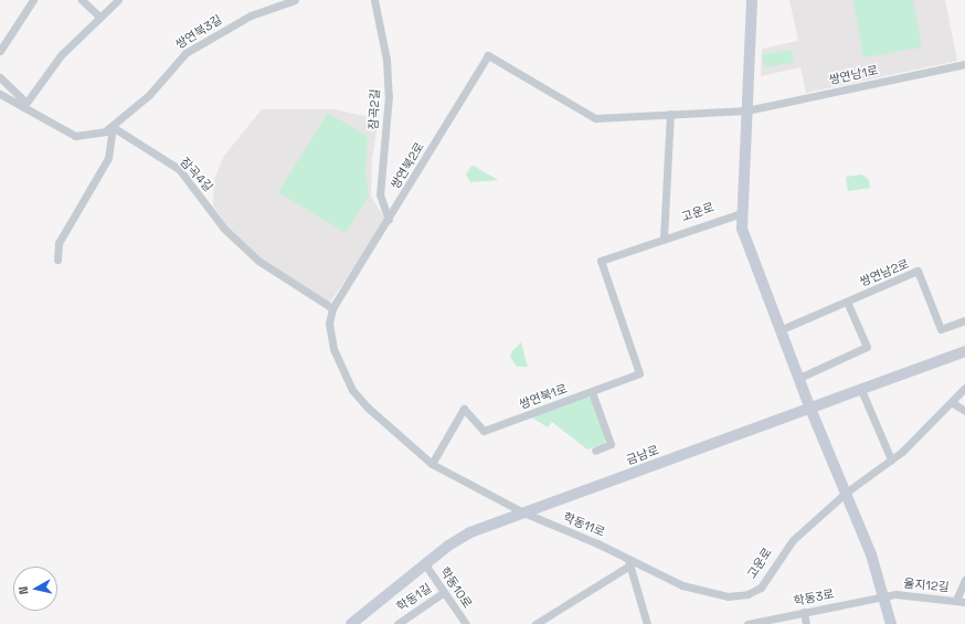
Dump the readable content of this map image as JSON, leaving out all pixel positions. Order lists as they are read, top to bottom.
{
  "streets": {
    "street": [
      "쌍연북3길",
      "쌍연남1로",
      "잠곡2길",
      "쌍연북2로",
      "잠곡4길",
      "고운로",
      "쌍연남2로",
      "쌍연북1로",
      "금남로",
      "학동11로",
      "율지12길",
      "학동10로",
      "학동1길",
      "학동3로"
    ]
  },
  "crossings": [
    ["쌍연북3길", "잠곡4길"],
    ["쌍연남1로", "쌍연북2로"],
    ["잠곡2길", "쌍연북2로"],
    ["쌍연북2로", "잠곡4길"],
    ["쌍연북2로", "쌍연북1로"],
    ["쌍연북2로", "금남로"],
    ["쌍연북2로", "학동11로"],
    ["고운로", "쌍연북1로"],
    ["고운로", "학동11로"],
    ["금남로", "학동11로"],
    ["금남로", "학동10로"],
    ["율지12길", "학동3로"],
    ["학동10로", "학동1길"]
  ],
  "north": "left"
}
